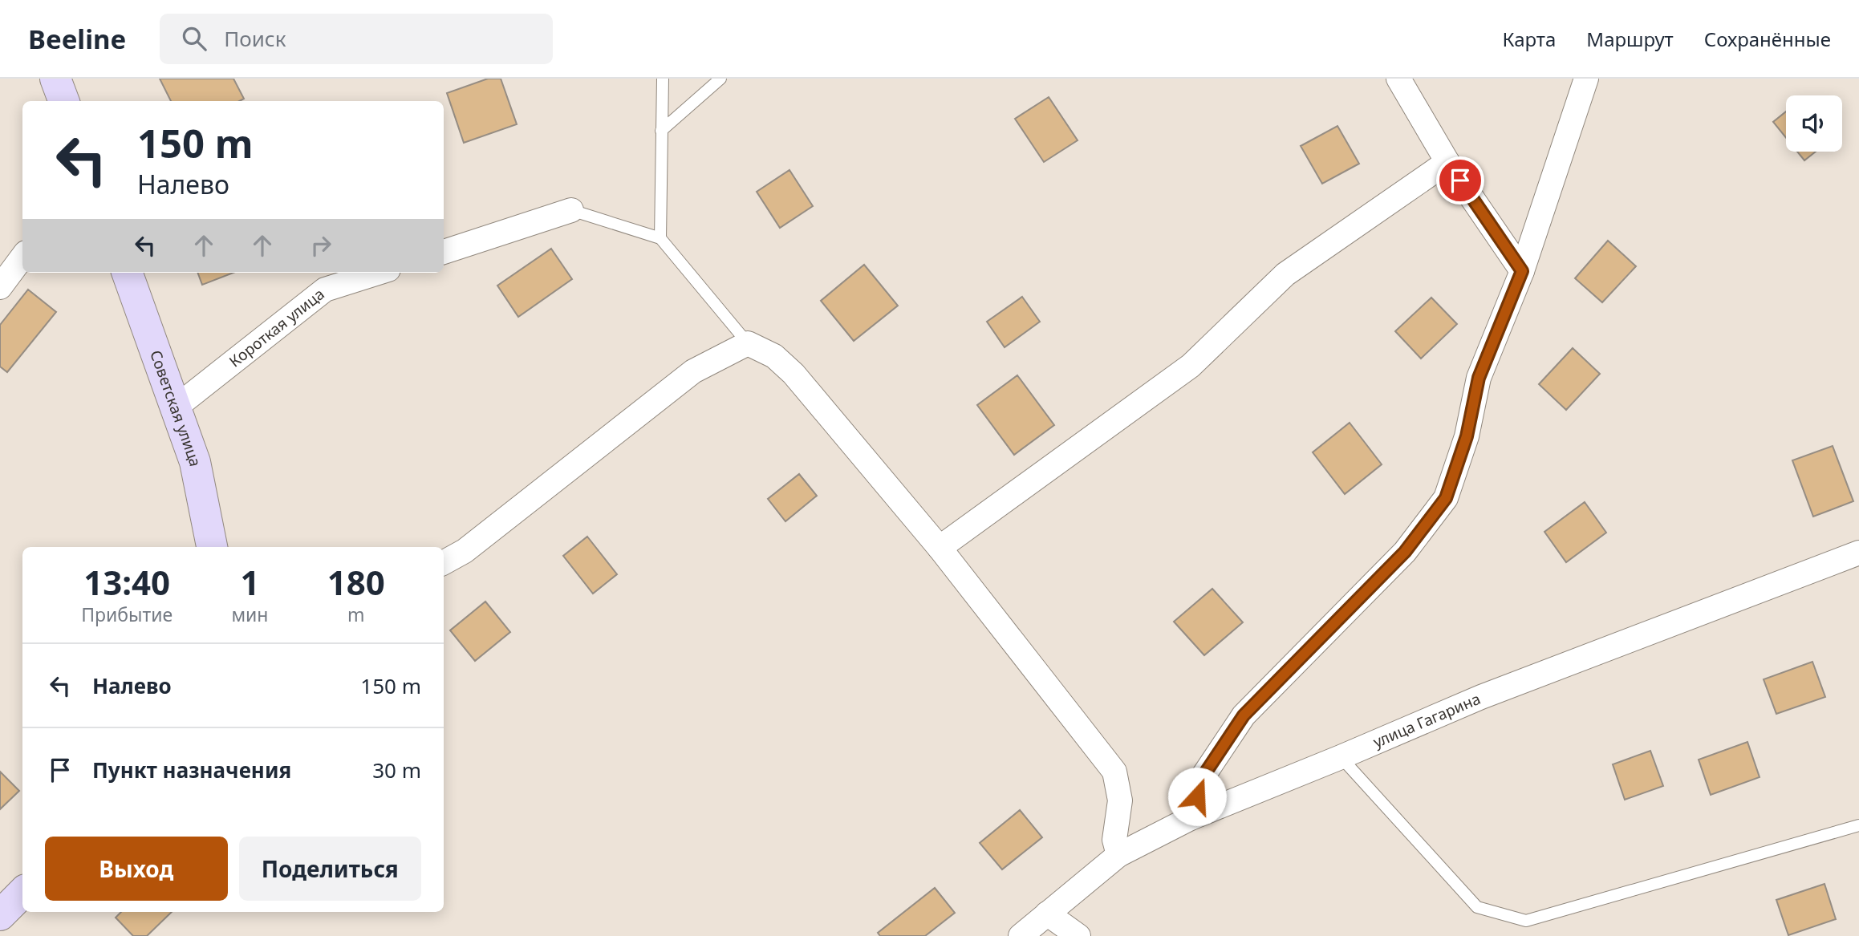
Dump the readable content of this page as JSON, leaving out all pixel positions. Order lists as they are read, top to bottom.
{
  "streets": {
    "street": ["Короткая улица", "Советская улица", "улица Гагарина"]
  },
  "crossings": [
    ["Короткая улица", "Советская улица"]
  ],
  "page": {
    "header": "Beeline",
    "search": "Поиск",
    "nav": ["Карта", "Маршрут", "Сохранённые"],
    "turn": ["150 m", "Налево"],
    "eta": [
      "13:40",
      "Прибытие",
      "1",
      "мин",
      "180",
      "m"
    ],
    "list": [
      {
        "name": "Налево",
        "value": "150 m"
      },
      {
        "name": "Пункт назначения",
        "value": "30 m"
      }
    ],
    "buttons": ["Выход", "Поделиться"]
  }
}
